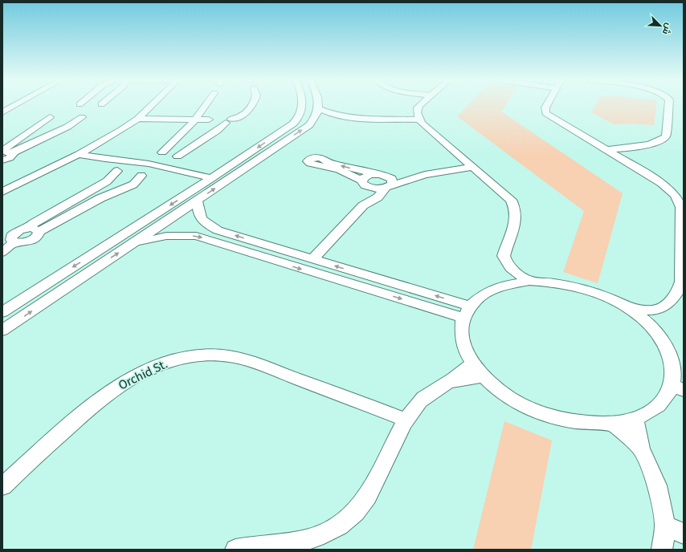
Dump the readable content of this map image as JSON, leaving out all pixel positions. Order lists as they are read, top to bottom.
{
  "streets": {
    "street": ["Orchid St."]
  },
  "north": "bottom right"
}
